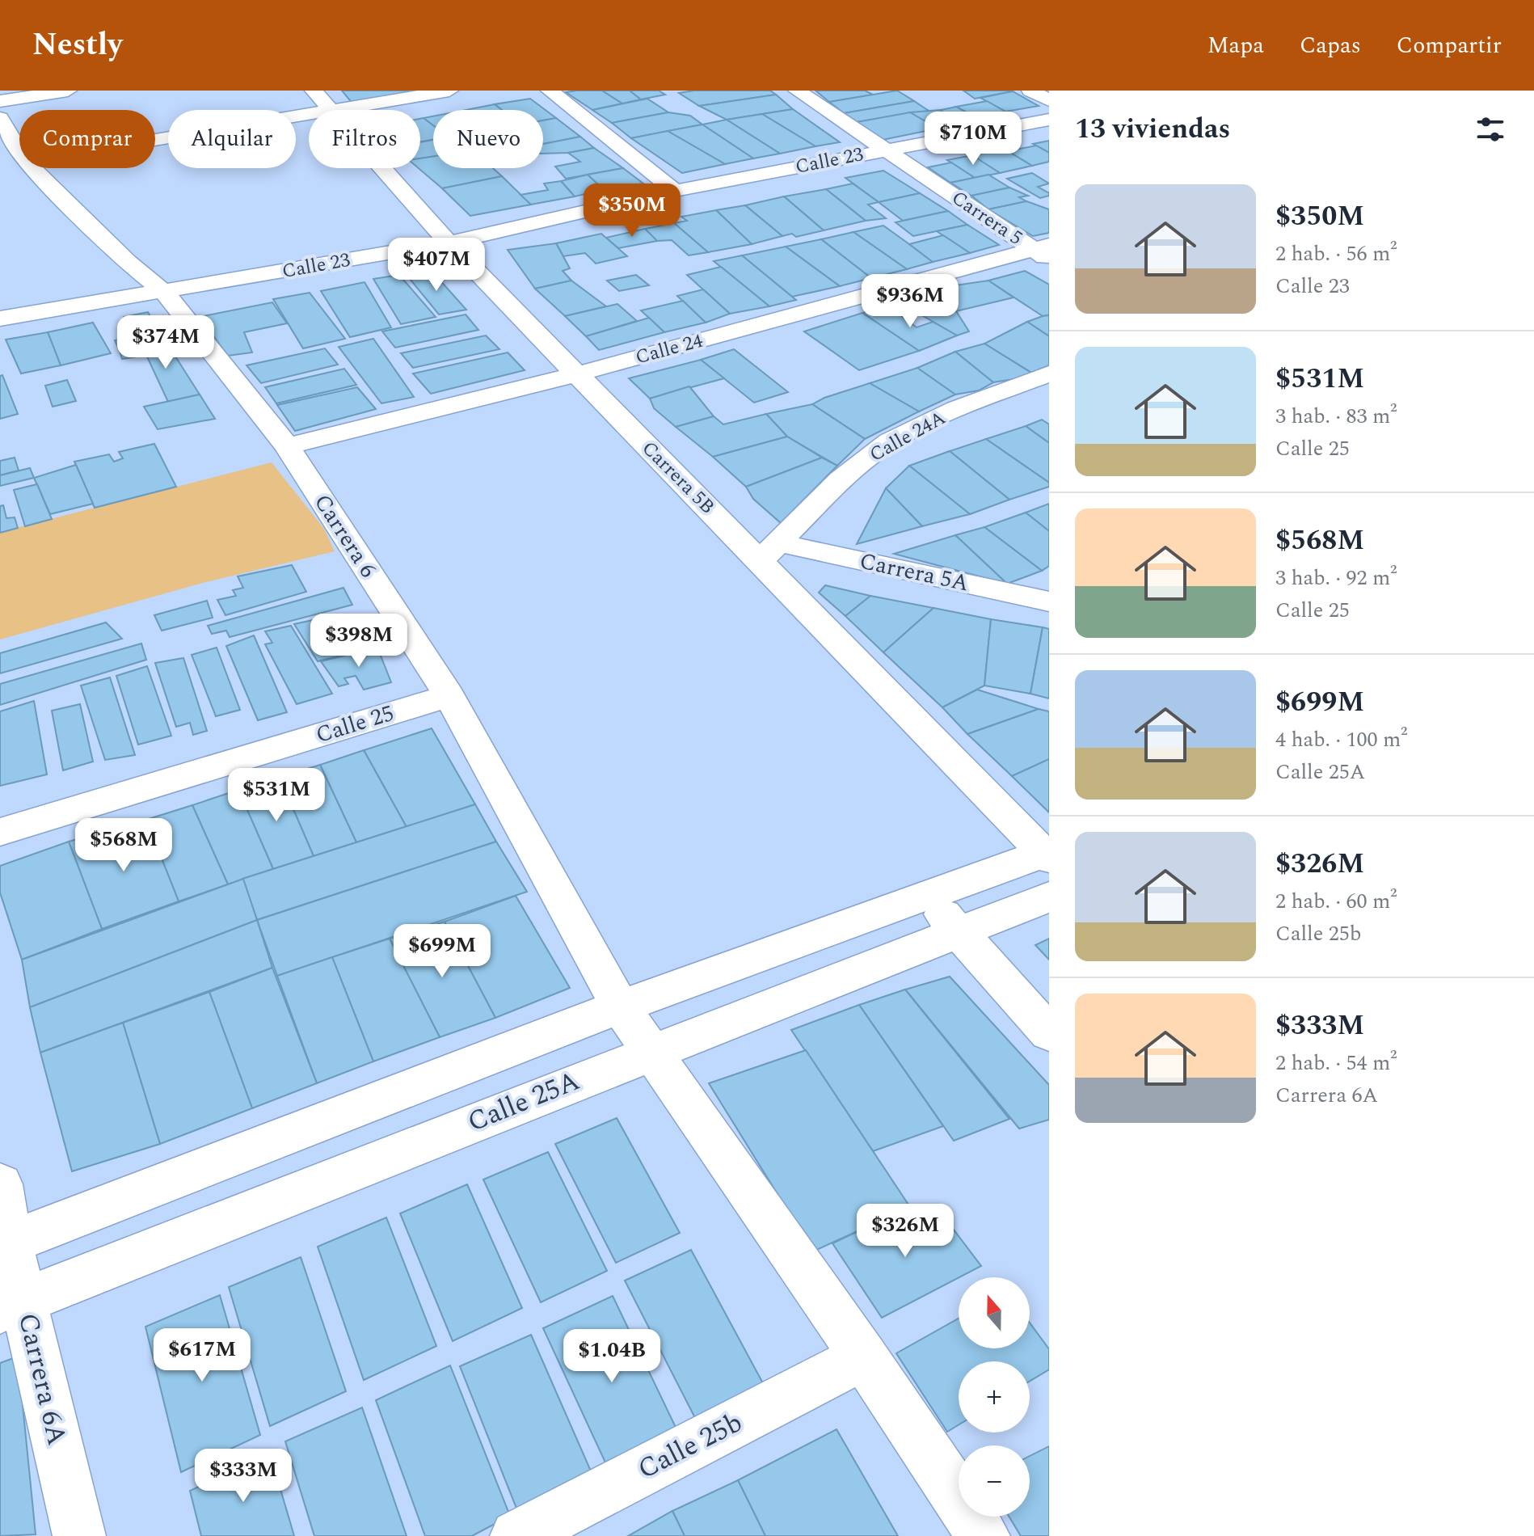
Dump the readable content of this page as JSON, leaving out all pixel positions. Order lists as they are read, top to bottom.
{
  "streets": {
    "street": [
      "Calle 23",
      "Carrera 5",
      "Calle 24",
      "Calle 24A",
      "Carrera 5B",
      "Carrera 6",
      "Carrera 5A",
      "Calle 25",
      "Calle 25A",
      "Carrera 6A",
      "Calle 25b"
    ]
  },
  "crossings": [
    ["Calle 23", "Carrera 5"],
    ["Calle 23", "Carrera 5B"],
    ["Calle 23", "Carrera 6"],
    ["Carrera 5", "Calle 24"],
    ["Calle 24", "Carrera 5B"],
    ["Calle 24", "Carrera 6"],
    ["Calle 24A", "Carrera 5B"],
    ["Calle 24A", "Carrera 5A"],
    ["Carrera 5B", "Carrera 5A"],
    ["Carrera 6", "Calle 25"],
    ["Carrera 6", "Calle 25A"],
    ["Carrera 6", "Calle 25b"],
    ["Calle 25A", "Carrera 6A"]
  ],
  "north": "top",
  "page": {
    "header": "Nestly",
    "nav": ["Mapa", "Capas", "Compartir"],
    "heading": "13 viviendas",
    "chip": [
      "Comprar",
      "Alquilar",
      "Filtros",
      "Nuevo"
    ],
    "price": [
      "$710M",
      "$350M",
      "$407M",
      "$936M",
      "$374M",
      "$398M",
      "$531M",
      "$568M",
      "$699M",
      "$326M",
      "$617M",
      "$1.04B",
      "$333M"
    ],
    "list": [
      {
        "name": "$350M",
        "note": "2 hab. · 56 m² · Calle 23"
      },
      {
        "name": "$531M",
        "note": "3 hab. · 83 m² · Calle 25"
      },
      {
        "name": "$568M",
        "note": "3 hab. · 92 m² · Calle 25"
      },
      {
        "name": "$699M",
        "note": "4 hab. · 100 m² · Calle 25A"
      },
      {
        "name": "$326M",
        "note": "2 hab. · 60 m² · Calle 25b"
      },
      {
        "name": "$333M",
        "note": "2 hab. · 54 m² · Carrera 6A"
      }
    ],
    "map_buttons": ["+", "−"]
  }
}
